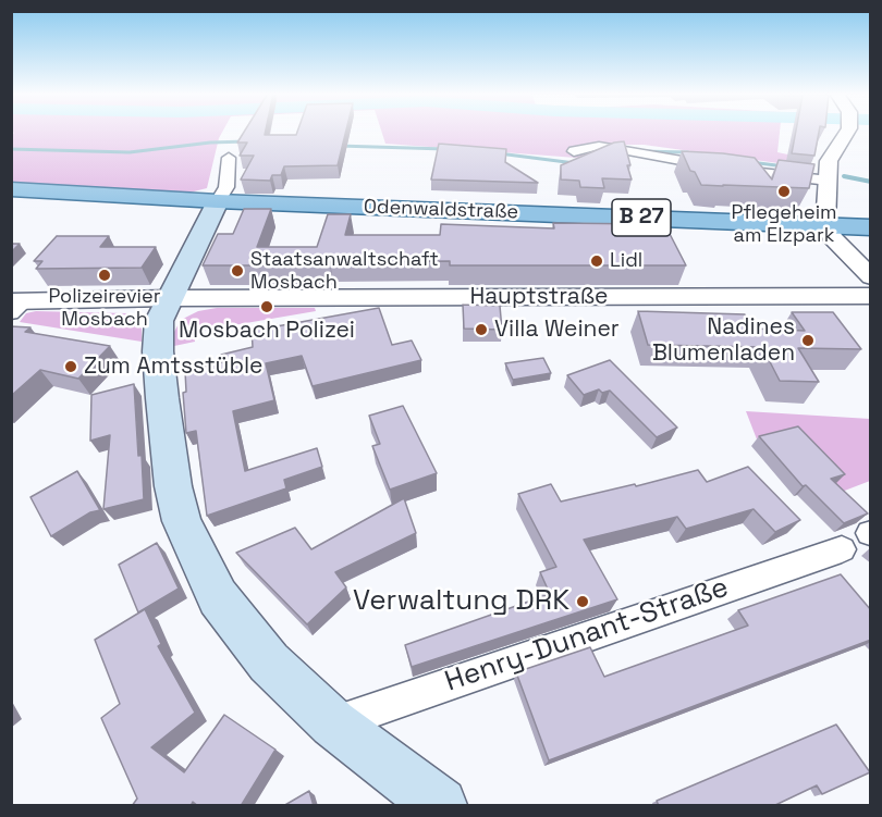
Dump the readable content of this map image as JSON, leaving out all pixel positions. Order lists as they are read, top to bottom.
{
  "streets": {
    "main road": ["Odenwaldstraße", "B 27"],
    "street": ["Hauptstraße", "Henry-Dunant-Straße"]
  },
  "places": [
    "Pflegeheim am Elzpark",
    "Lidl",
    "Staatsanwaltschaft Mosbach",
    "Polizeirevier Mosbach",
    "Mosbach Polizei",
    "Villa Weiner",
    "Nadines Blumenladen",
    "Zum Amtsstüble",
    "Verwaltung DRK"
  ]
}
